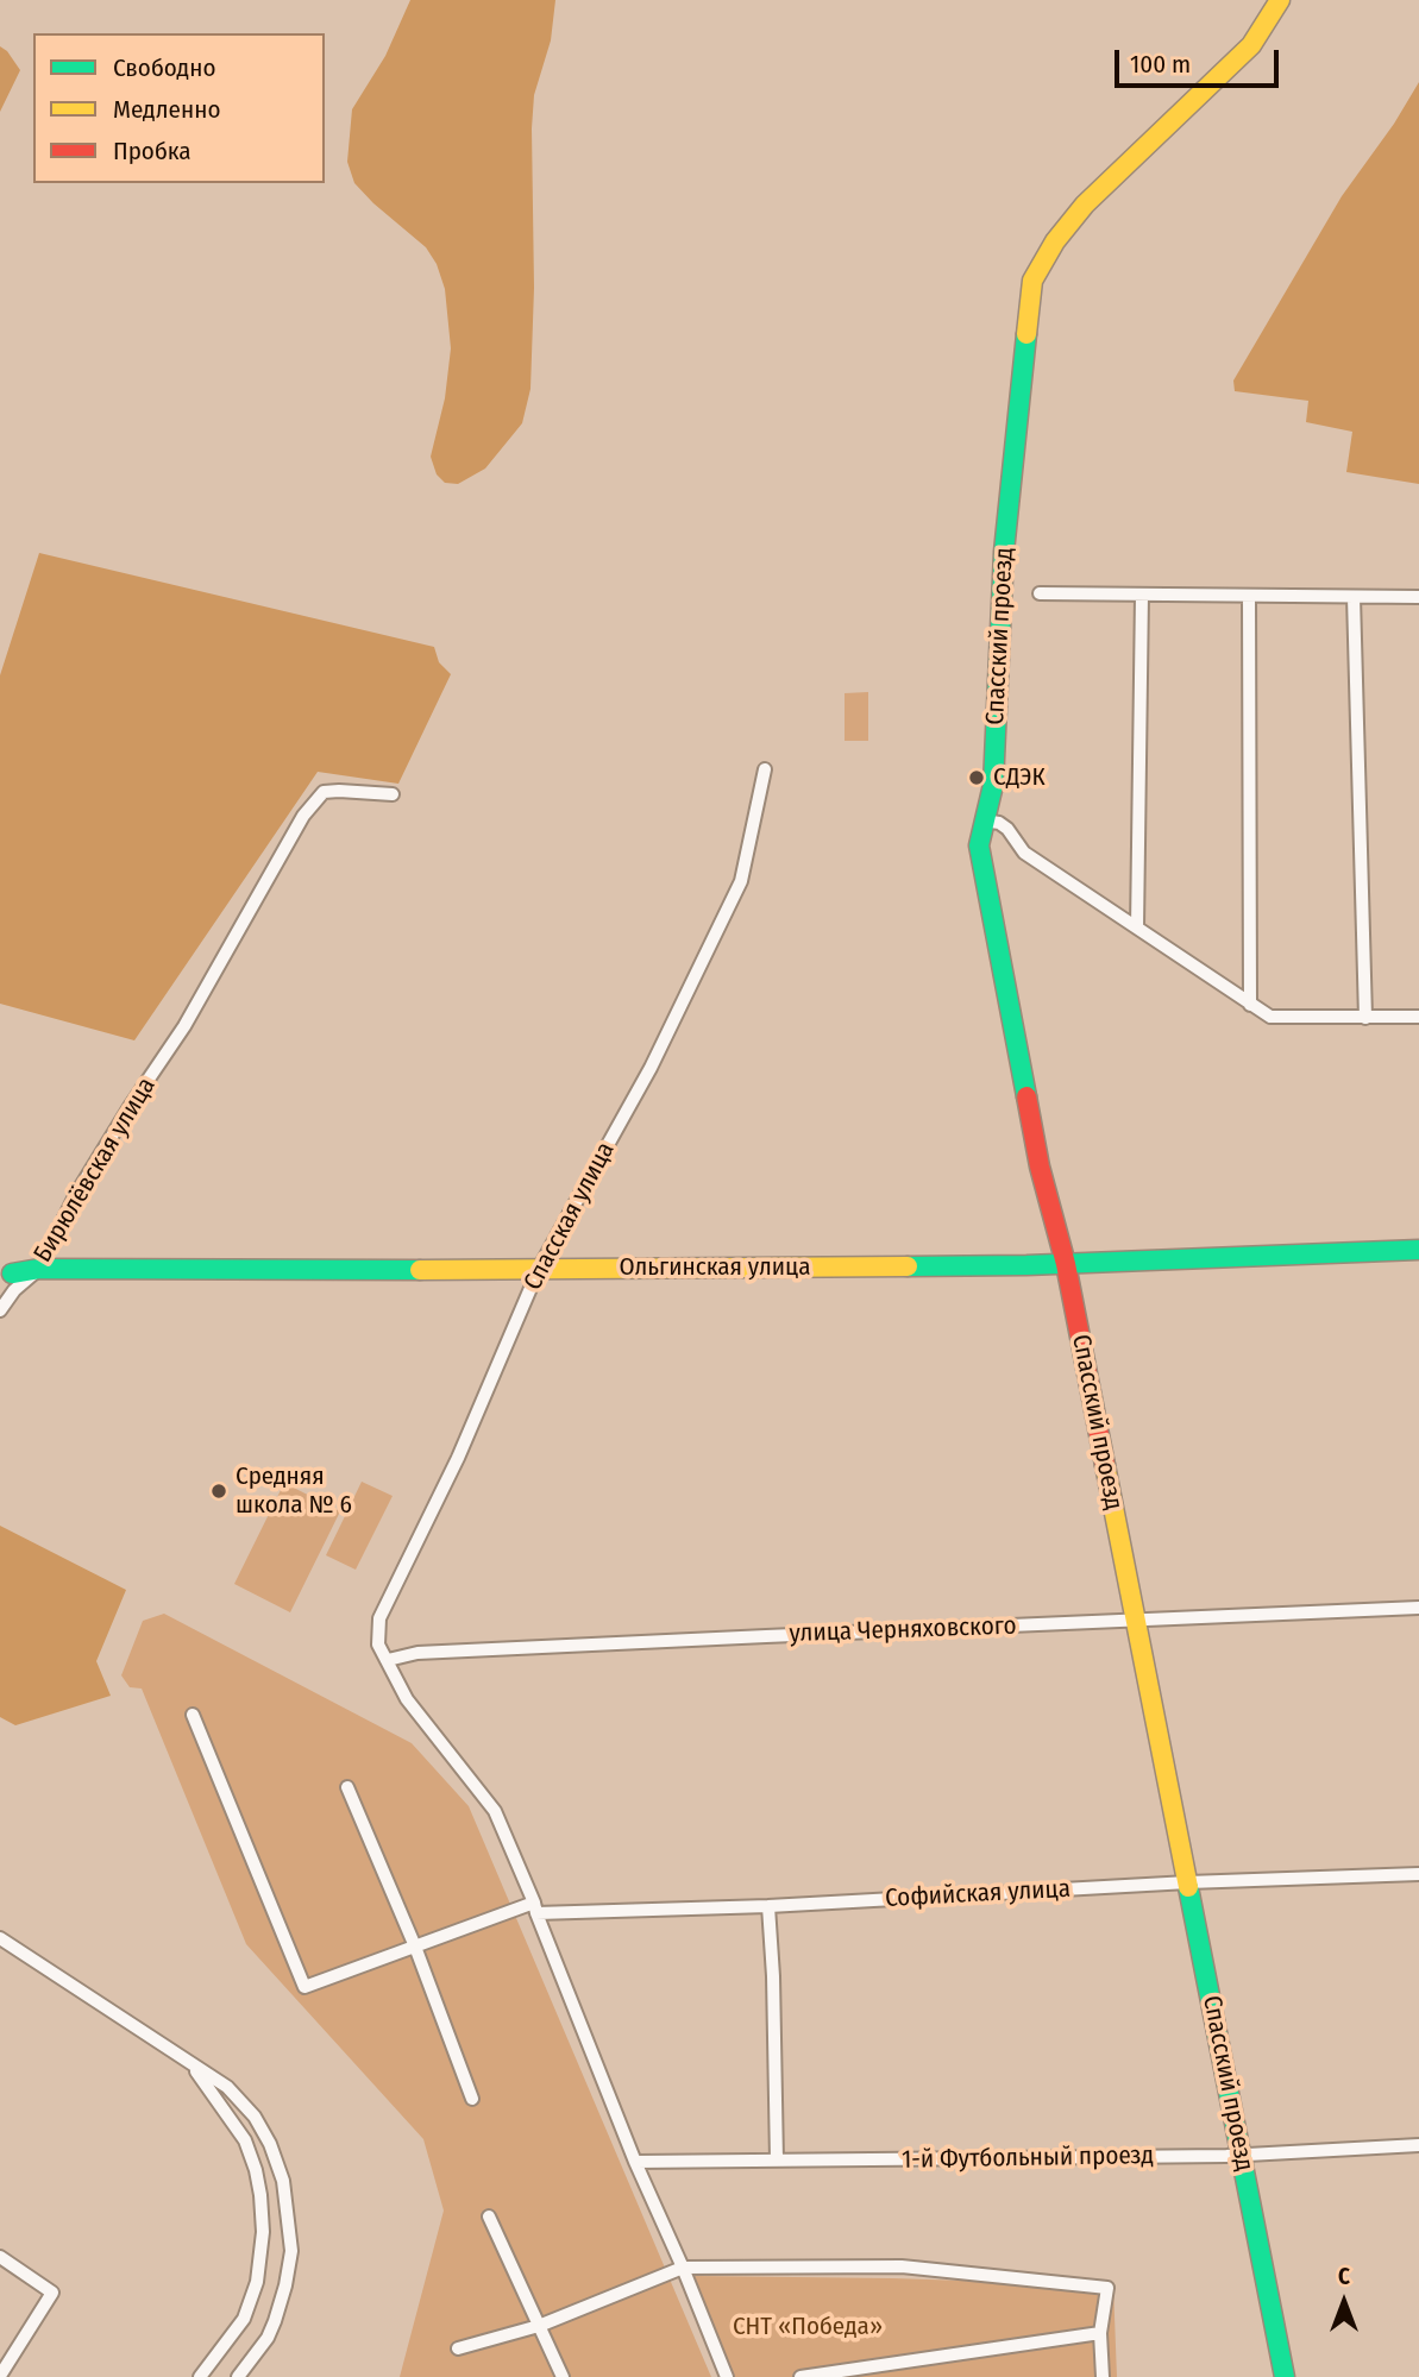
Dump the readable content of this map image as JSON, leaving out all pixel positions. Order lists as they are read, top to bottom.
{
  "streets": {
    "street": [
      "Спасский проезд",
      "Бирюлёвская улица",
      "Спасская улица",
      "Ольгинская улица",
      "улица Черняховского",
      "Софийская улица",
      "1-й Футбольный проезд"
    ]
  },
  "crossings": [
    ["Спасский проезд", "Ольгинская улица"],
    ["Спасский проезд", "улица Черняховского"],
    ["Спасский проезд", "Софийская улица"],
    ["Спасский проезд", "1-й Футбольный проезд"],
    ["Бирюлёвская улица", "Ольгинская улица"],
    ["Спасская улица", "Ольгинская улица"],
    ["Спасская улица", "улица Черняховского"]
  ],
  "parks": ["СНТ «Победа»"],
  "places": ["СДЭК", "Средняя школа № 6"],
  "legend": ["Свободно", "Медленно", "Пробка"],
  "scale_bar": "100 m",
  "north": "top"
}
